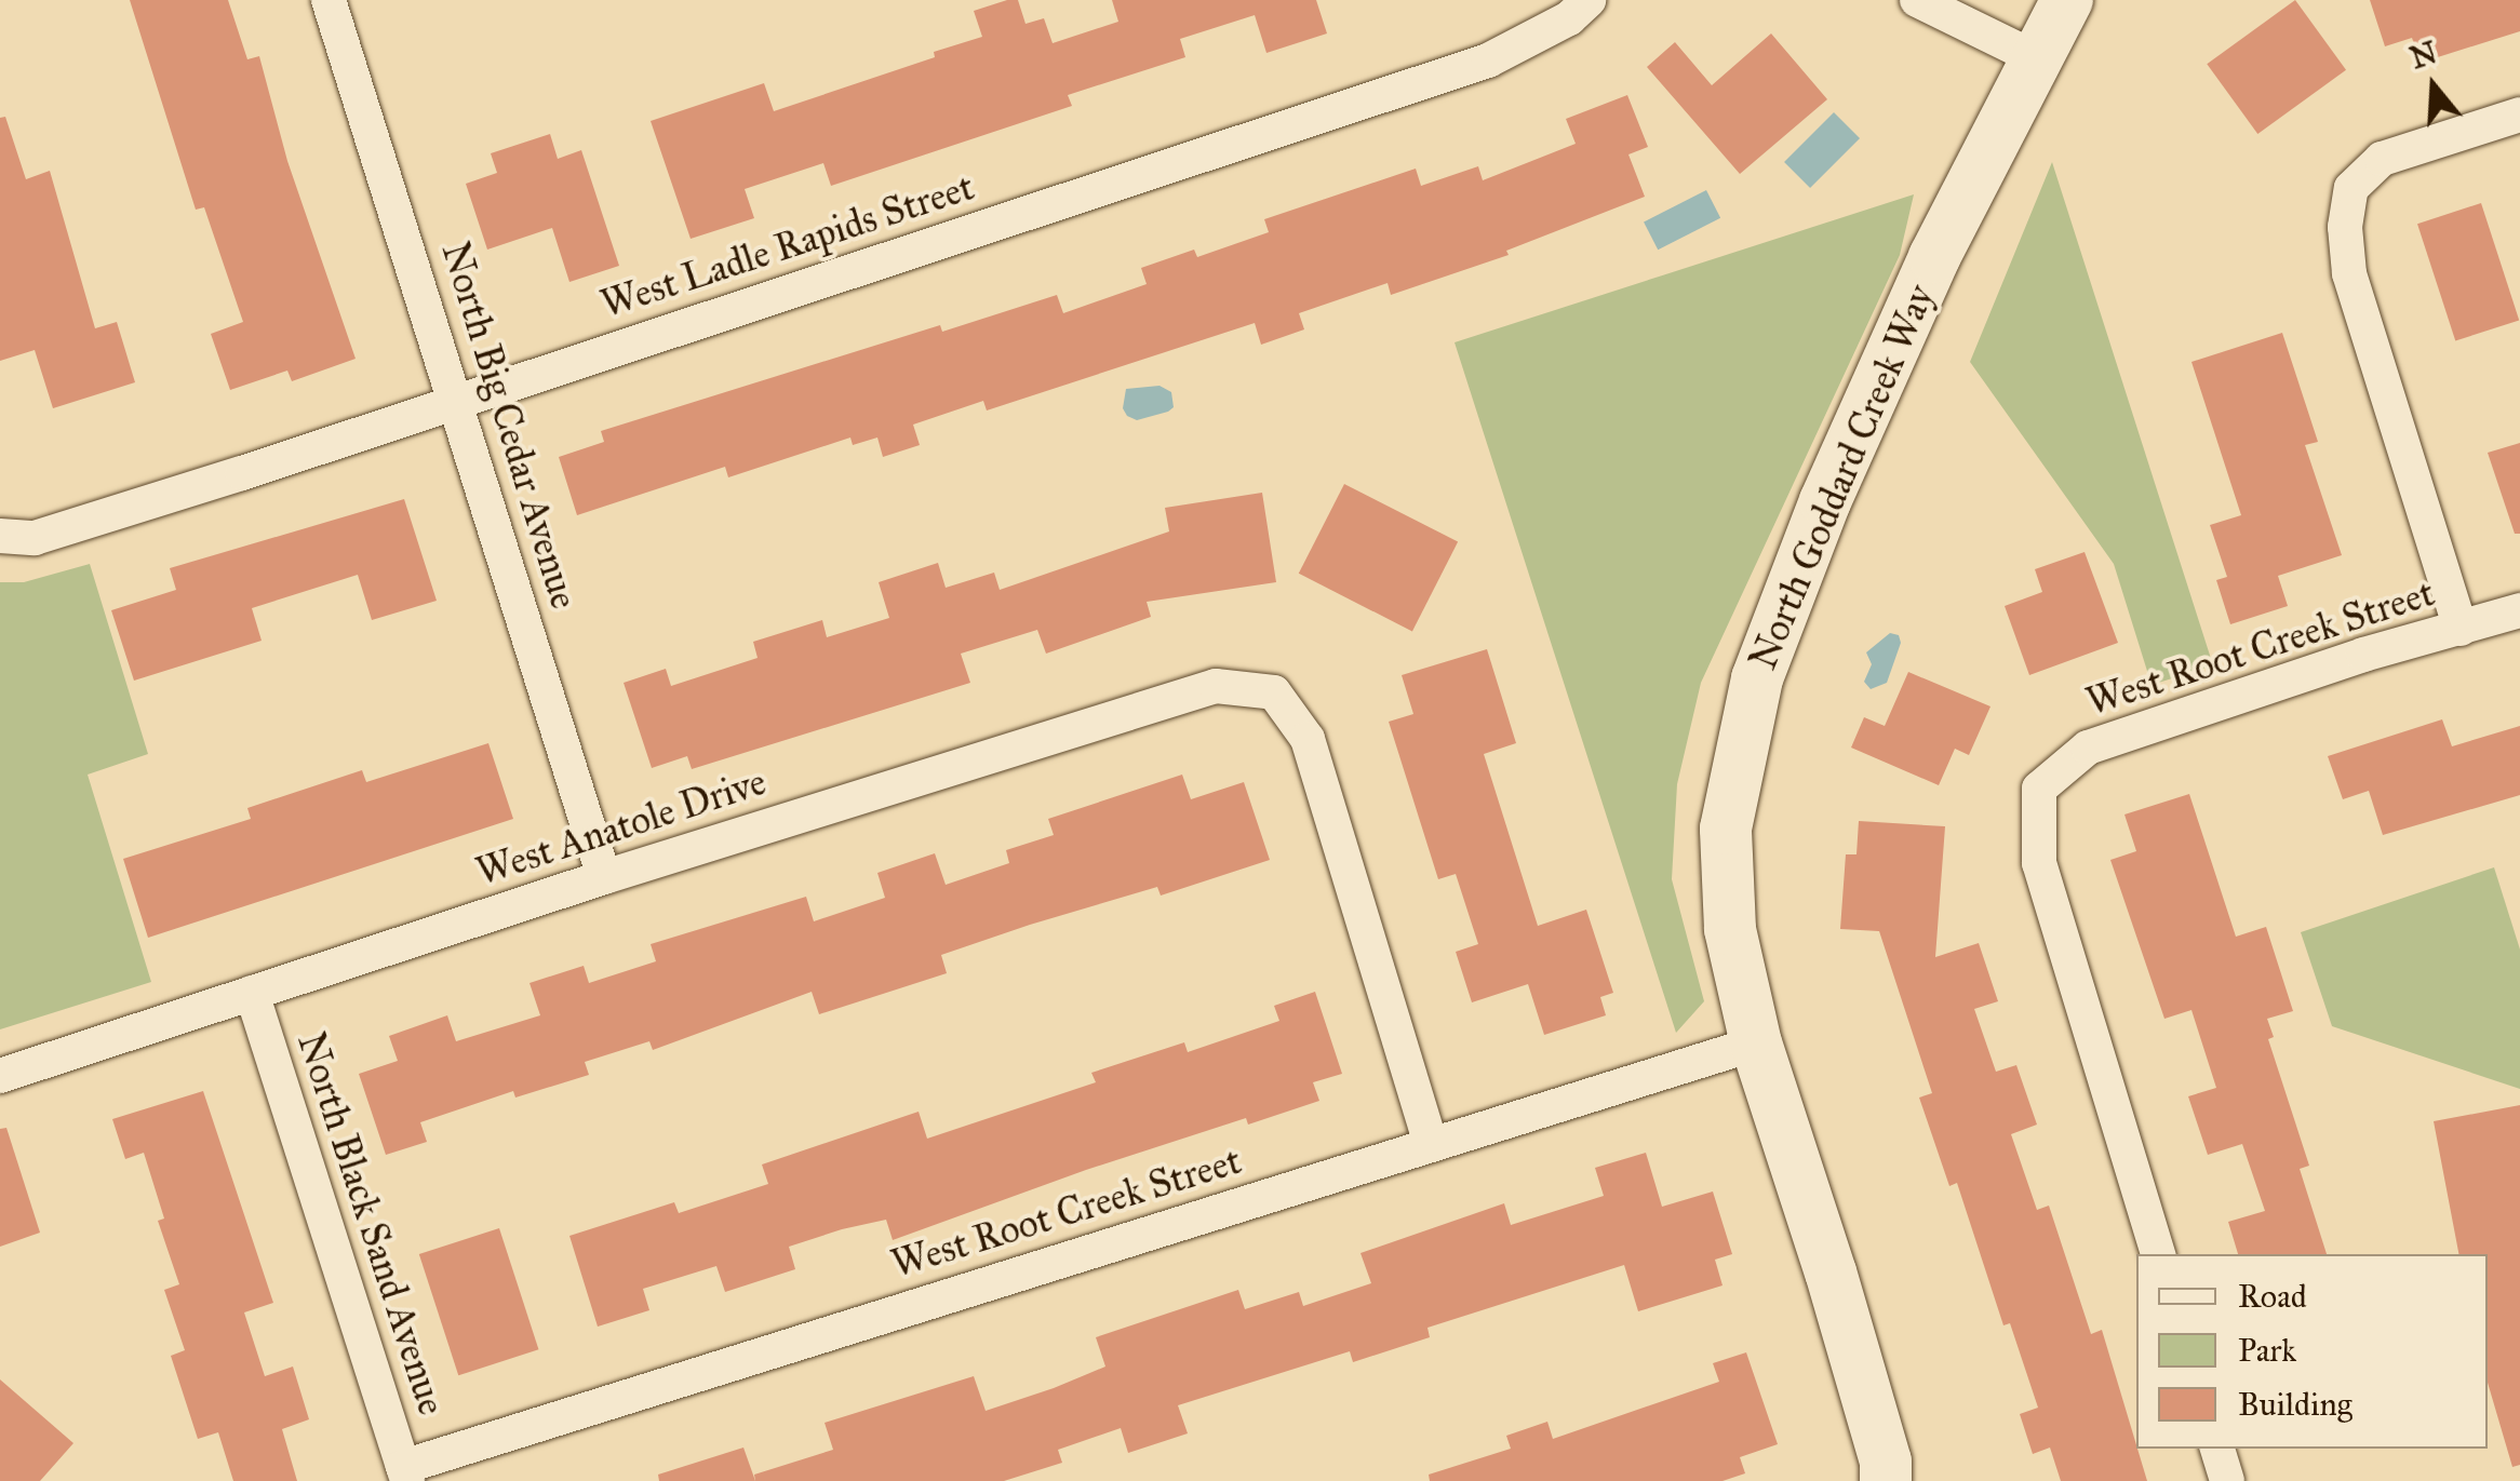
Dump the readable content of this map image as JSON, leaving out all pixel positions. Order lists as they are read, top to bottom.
{
  "streets": {
    "street": [
      "West Ladle Rapids Street",
      "North Big Cedar Avenue",
      "North Goddard Creek Way",
      "West Root Creek Street",
      "West Anatole Drive",
      "North Black Sand Avenue"
    ]
  },
  "crossings": [
    ["West Ladle Rapids Street", "North Big Cedar Avenue"],
    ["North Big Cedar Avenue", "West Anatole Drive"],
    ["North Goddard Creek Way", "West Root Creek Street"],
    ["West Root Creek Street", "West Anatole Drive"],
    ["West Root Creek Street", "North Black Sand Avenue"],
    ["West Anatole Drive", "North Black Sand Avenue"]
  ],
  "legend": ["Road", "Park", "Building"],
  "north": "top"
}
